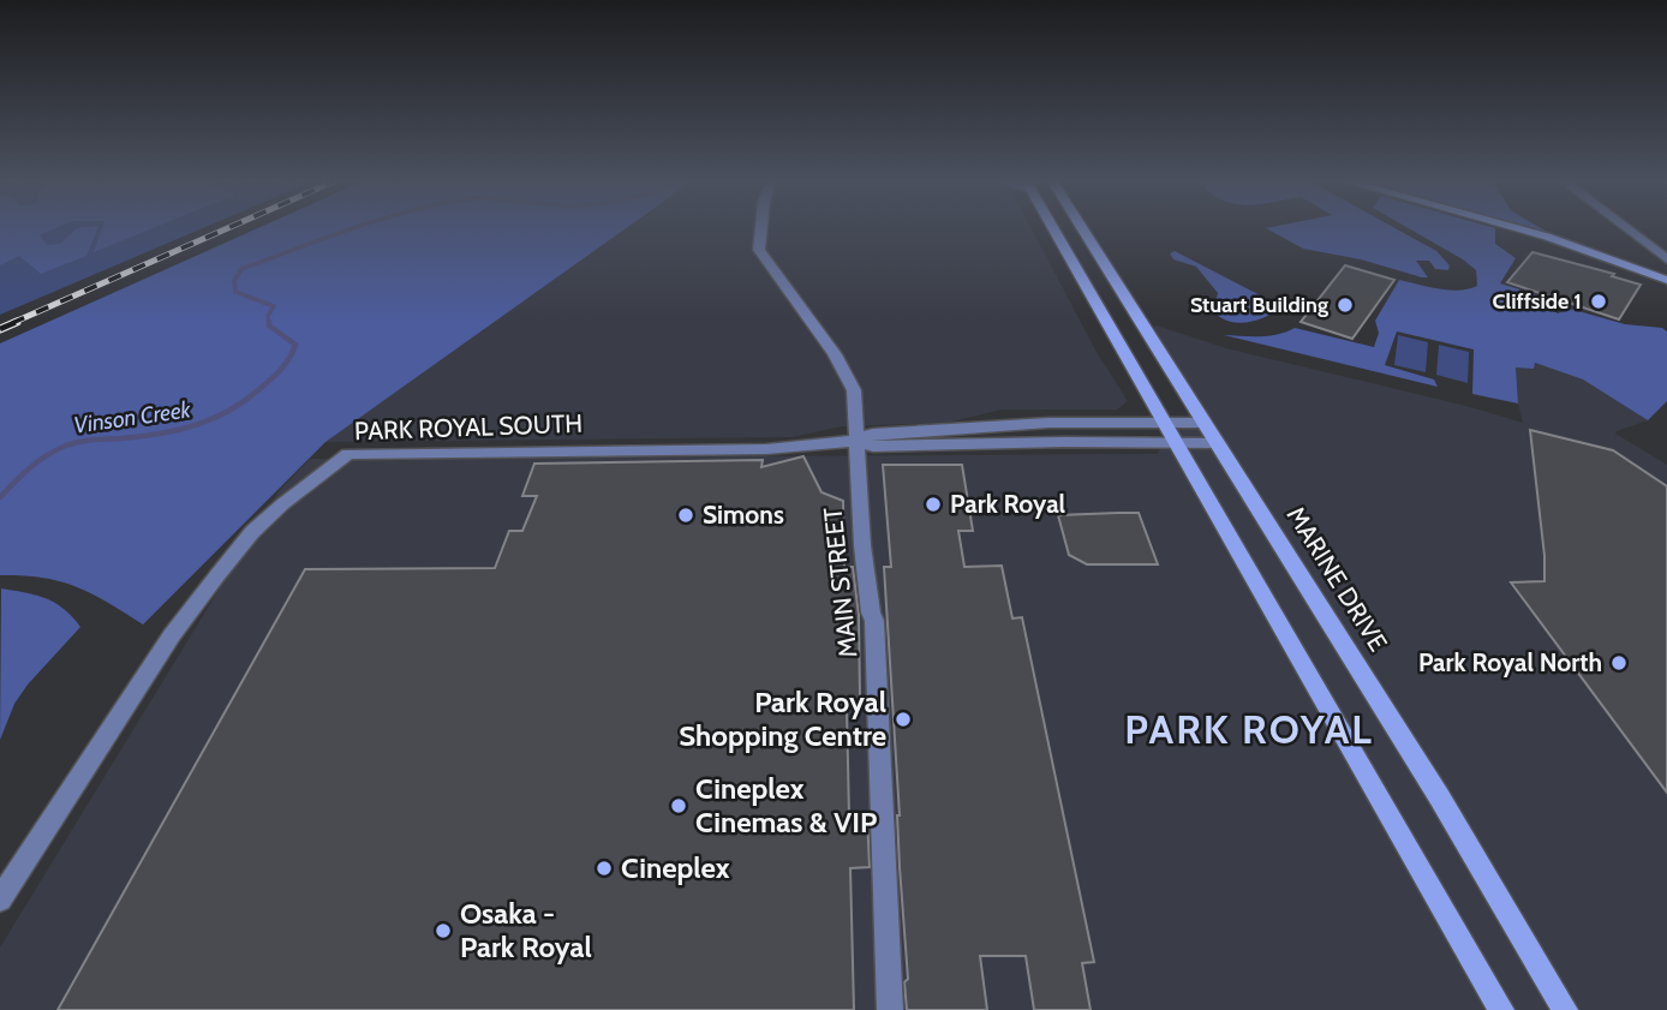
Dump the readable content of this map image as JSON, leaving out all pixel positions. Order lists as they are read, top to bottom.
{
  "streets": {
    "main road": ["MARINE DRIVE"],
    "street": ["PARK ROYAL SOUTH", "MAIN STREET"]
  },
  "crossings": [
    ["PARK ROYAL SOUTH", "MARINE DRIVE"],
    ["PARK ROYAL SOUTH", "MAIN STREET"]
  ],
  "districts": ["PARK ROYAL"],
  "water": ["Vinson Creek"],
  "places": [
    "Cliffside 1",
    "Stuart Building",
    "Park Royal",
    "Simons",
    "Park Royal North",
    "Park Royal Shopping Centre",
    "Cineplex Cinemas & VIP",
    "Cineplex",
    "Osaka - Park Royal"
  ]
}
